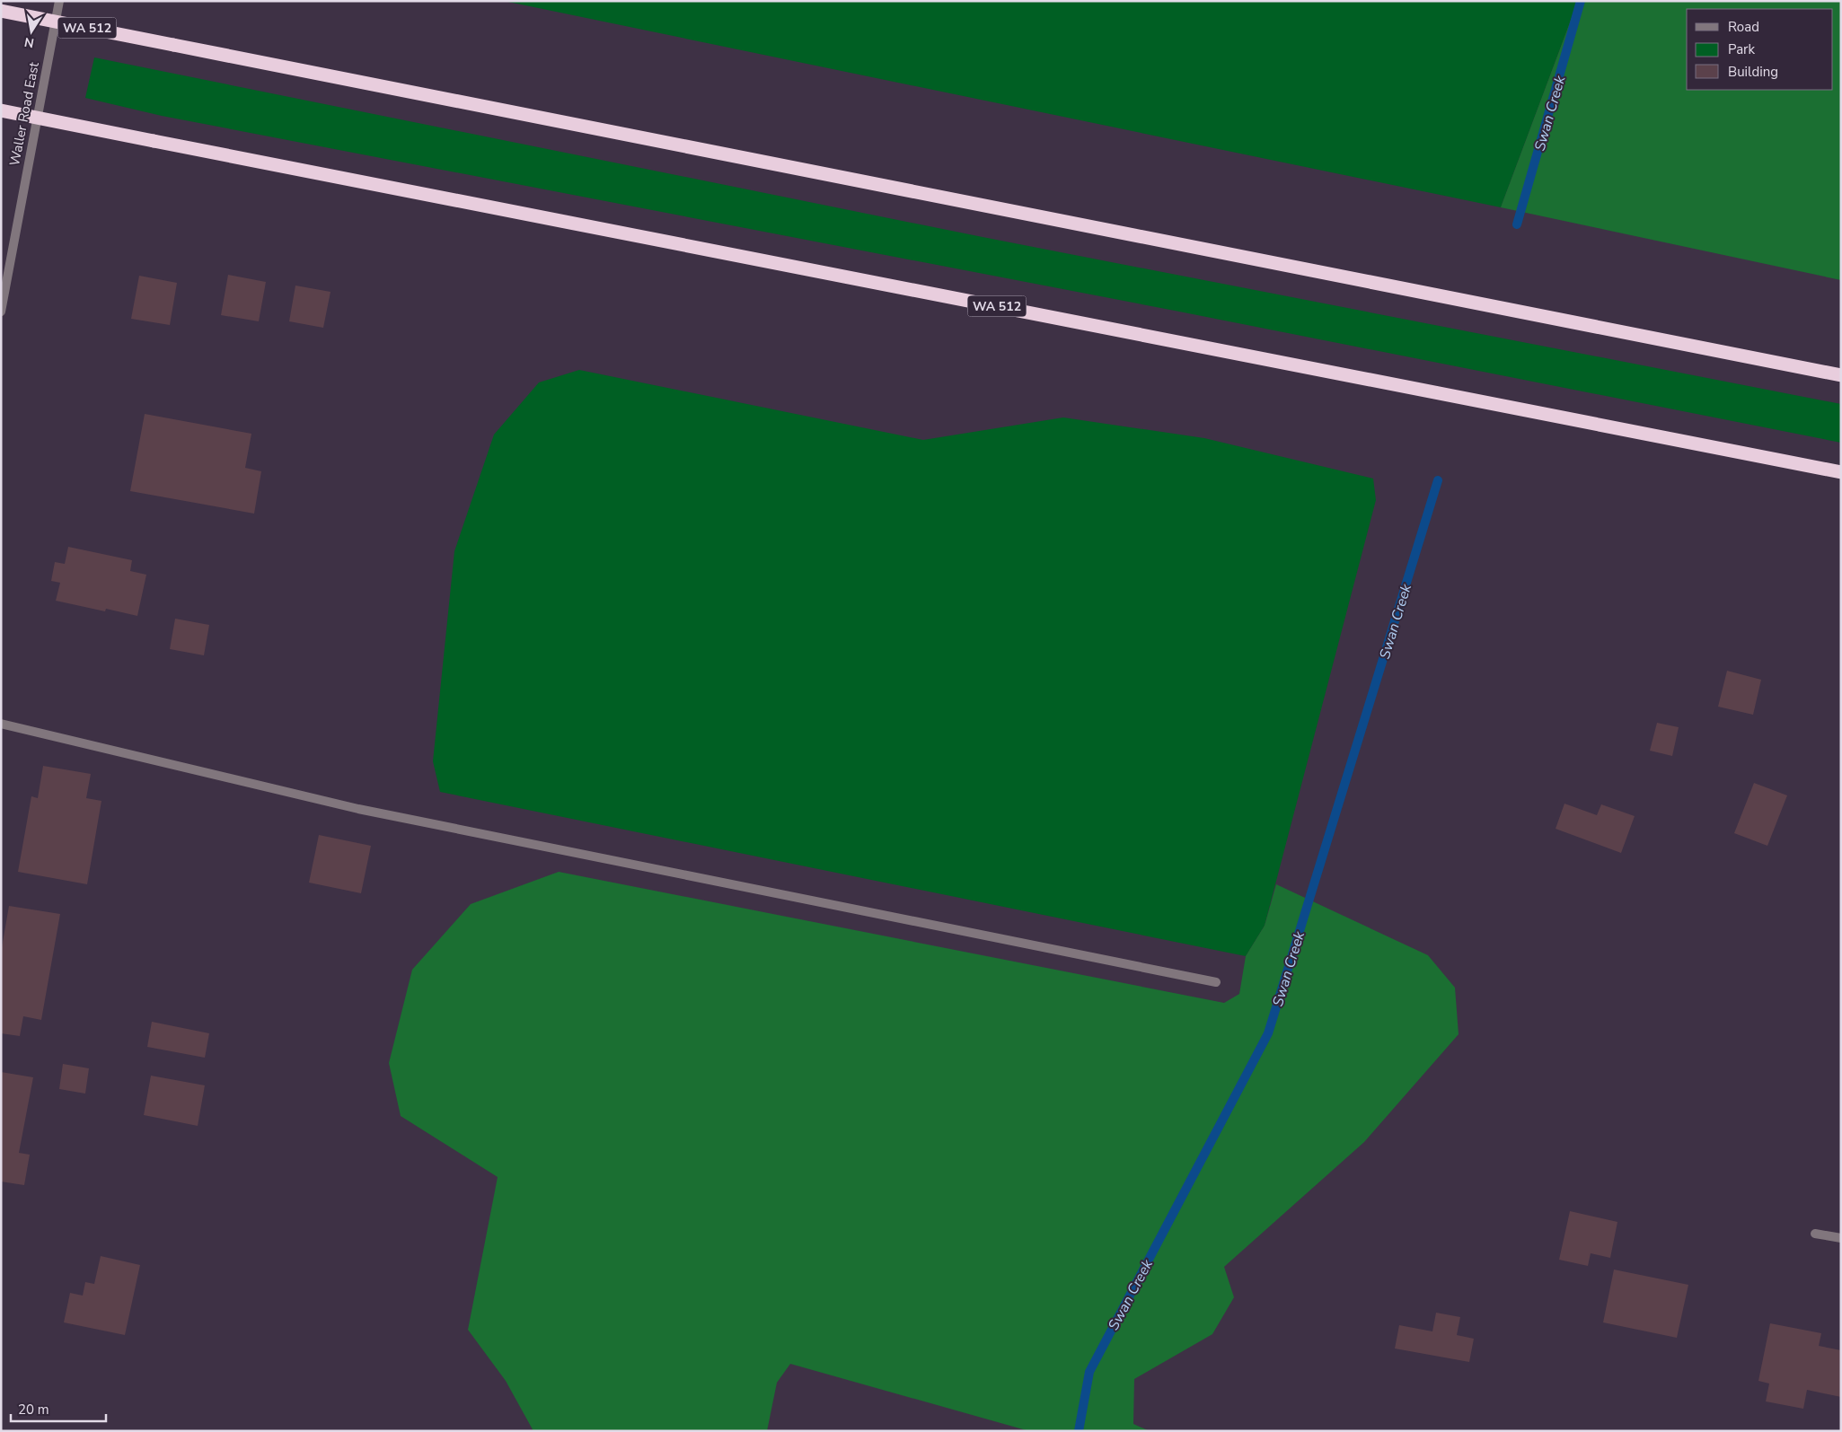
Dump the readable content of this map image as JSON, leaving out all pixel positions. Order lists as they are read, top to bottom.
{
  "streets": {
    "highway": ["WA 512"],
    "street": ["Waller Road East"]
  },
  "water": ["Swan Creek"],
  "legend": ["Road", "Park", "Building"],
  "scale_bar": "20 m",
  "north": "bottom"
}
